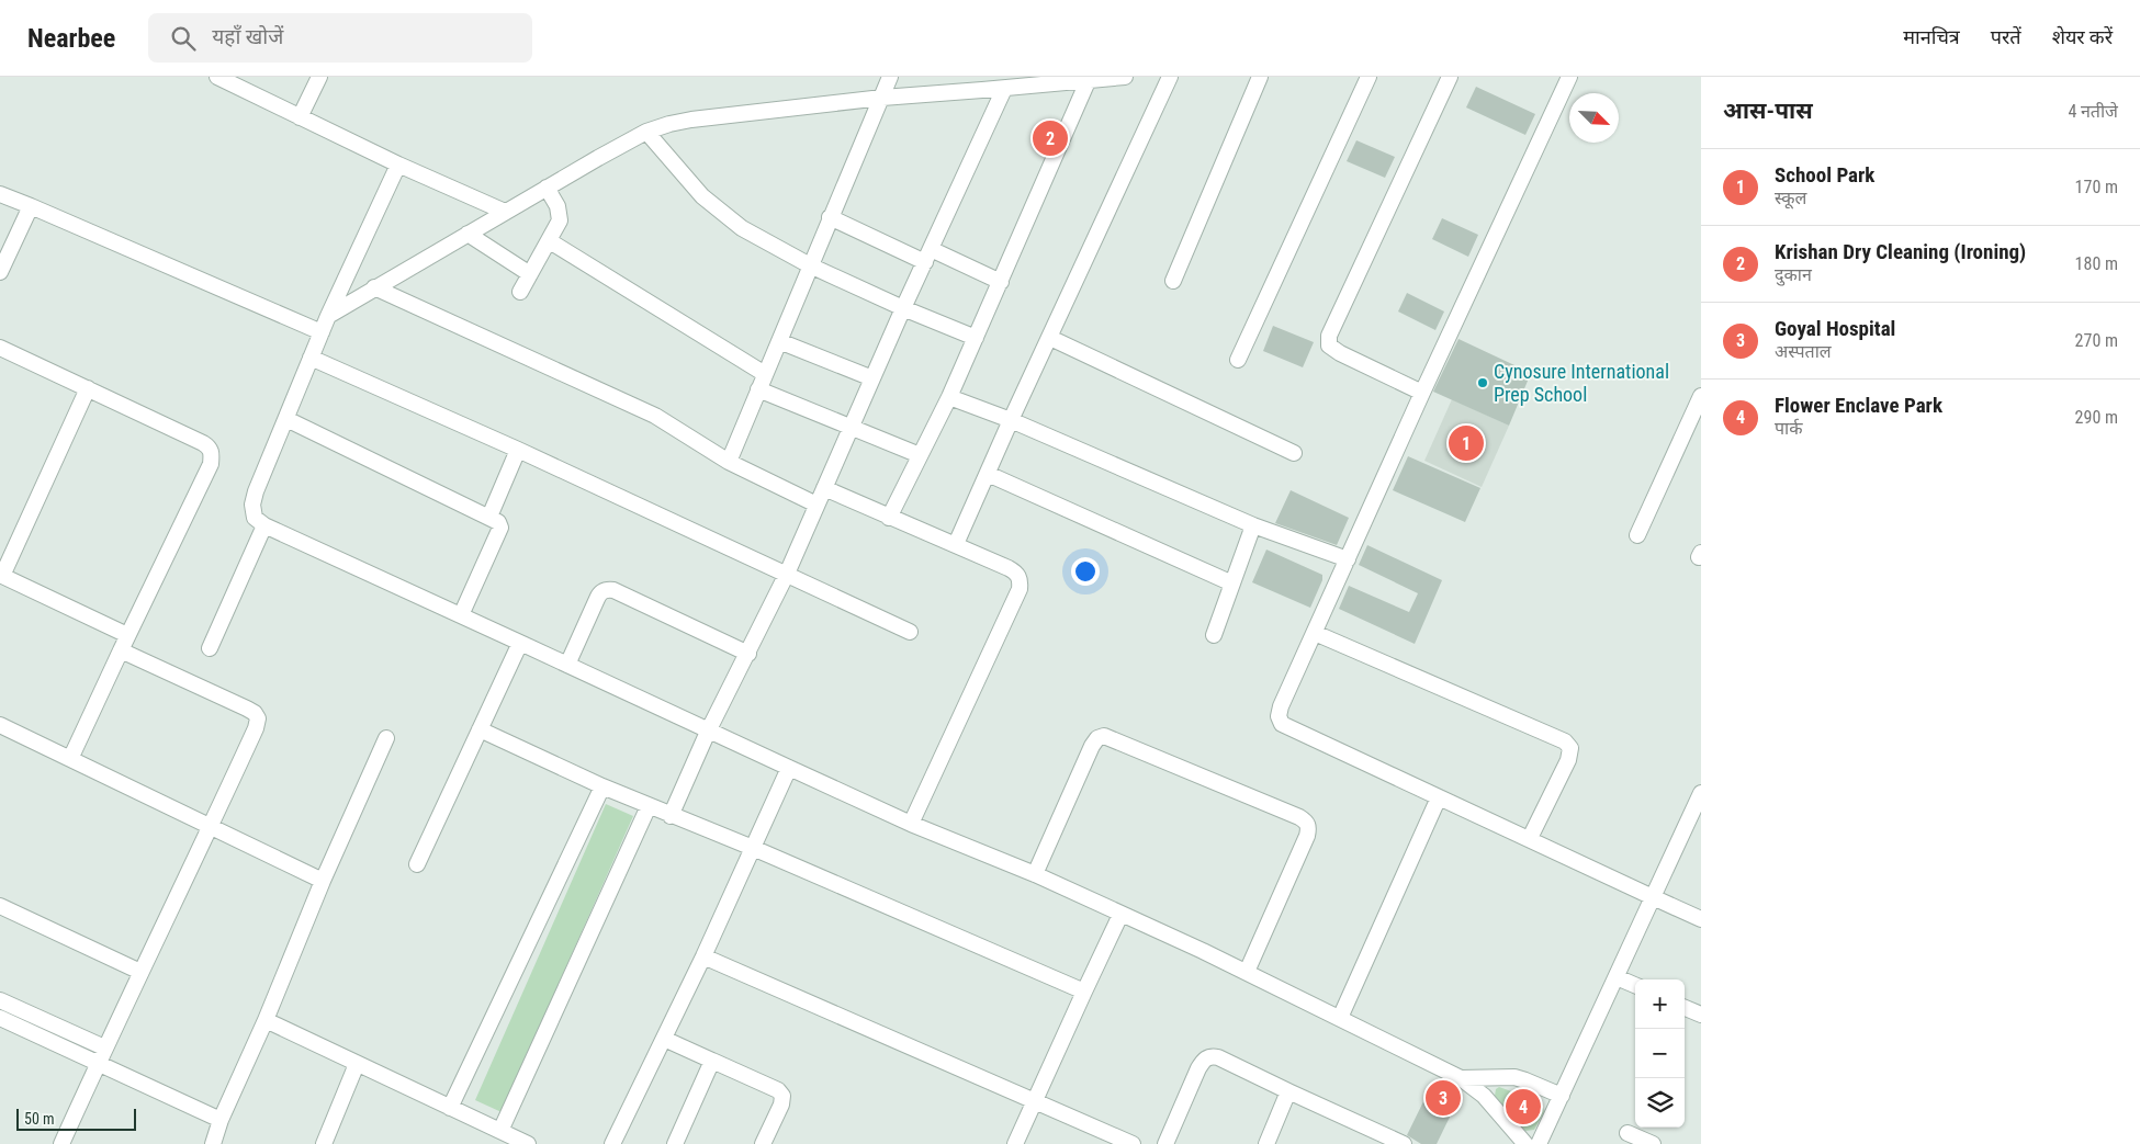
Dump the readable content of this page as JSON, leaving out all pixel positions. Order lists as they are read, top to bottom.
{
  "places": ["Cynosure International Prep School"],
  "scale_bar": "50 m",
  "north": "bottom right",
  "page": {
    "header": "Nearbee",
    "search": "यहाँ खोजें",
    "nav": ["मानचित्र", "परतें", "शेयर करें"],
    "heading": ["आस-पास", "4 नतीजे"],
    "pins": [
      "2",
      "1",
      "3",
      "4"
    ],
    "list": [
      {
        "mark": "1",
        "name": "School Park",
        "note": "स्कूल",
        "value": "170 m"
      },
      {
        "mark": "2",
        "name": "Krishan Dry Cleaning (Ironing)",
        "note": "दुकान",
        "value": "180 m"
      },
      {
        "mark": "3",
        "name": "Goyal Hospital",
        "note": "अस्पताल",
        "value": "270 m"
      },
      {
        "mark": "4",
        "name": "Flower Enclave Park",
        "note": "पार्क",
        "value": "290 m"
      }
    ],
    "map_buttons": ["+", "−"],
    "scale": "50 m"
  }
}
